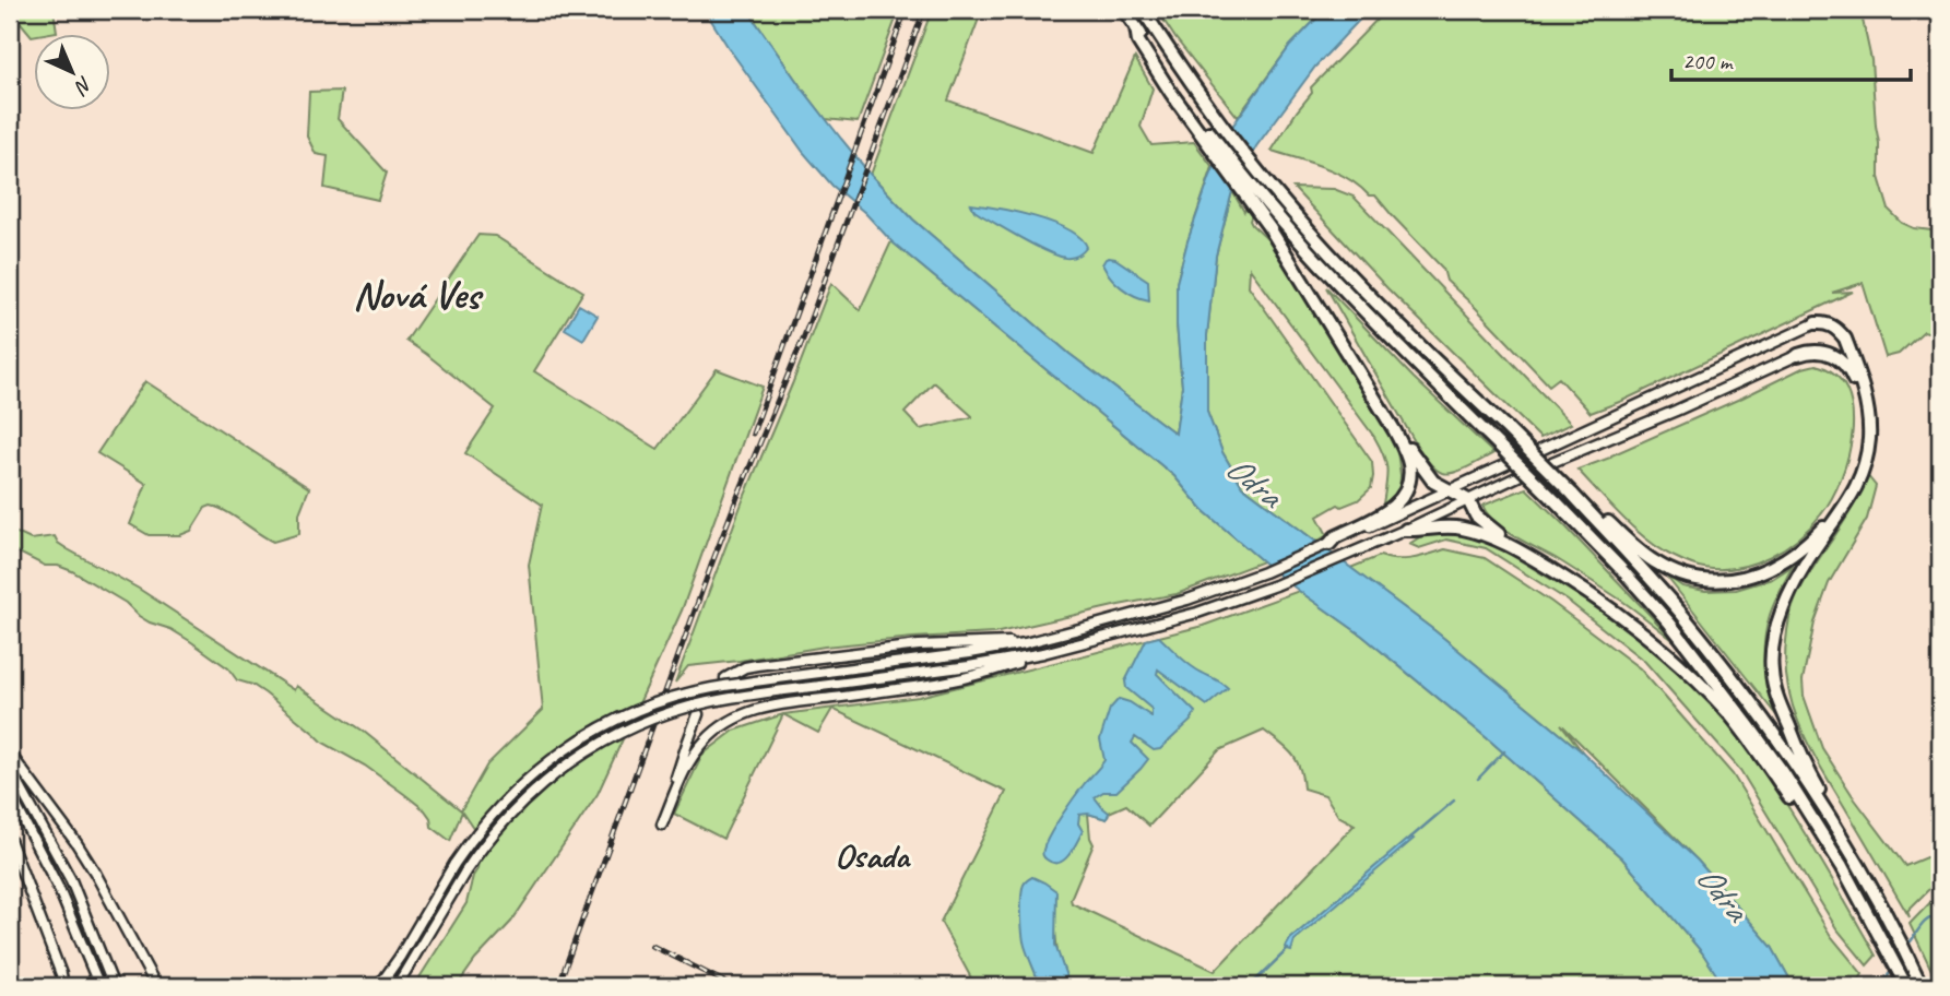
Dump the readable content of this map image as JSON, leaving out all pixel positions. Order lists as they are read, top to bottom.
{
  "districts": ["Nová Ves", "Osada"],
  "water": ["Odra"],
  "scale_bar": "200 m",
  "north": "bottom right"
}
